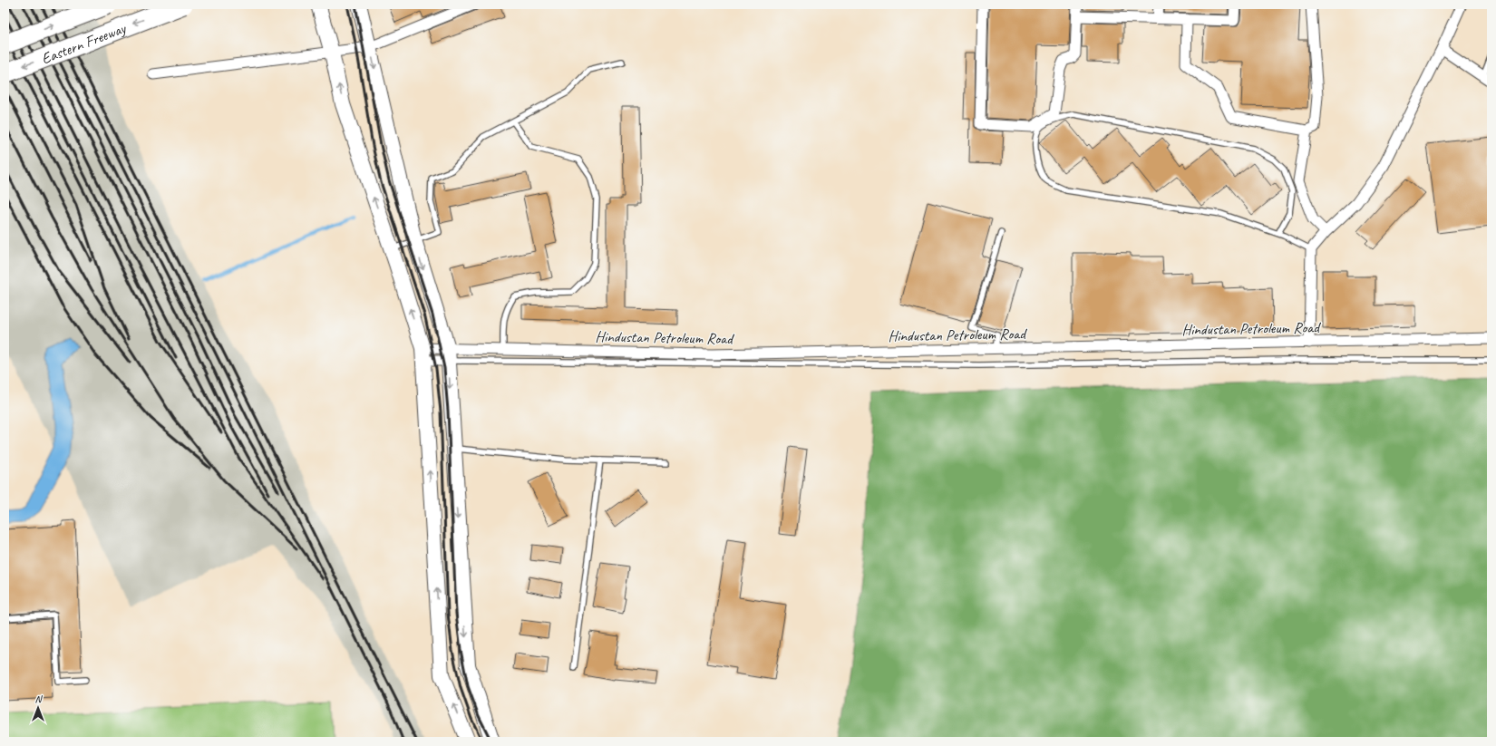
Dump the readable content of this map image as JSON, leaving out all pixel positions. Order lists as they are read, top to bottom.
{
  "streets": {
    "highway": ["Eastern Freeway"],
    "street": ["Hindustan Petroleum Road"]
  },
  "north": "top"
}
